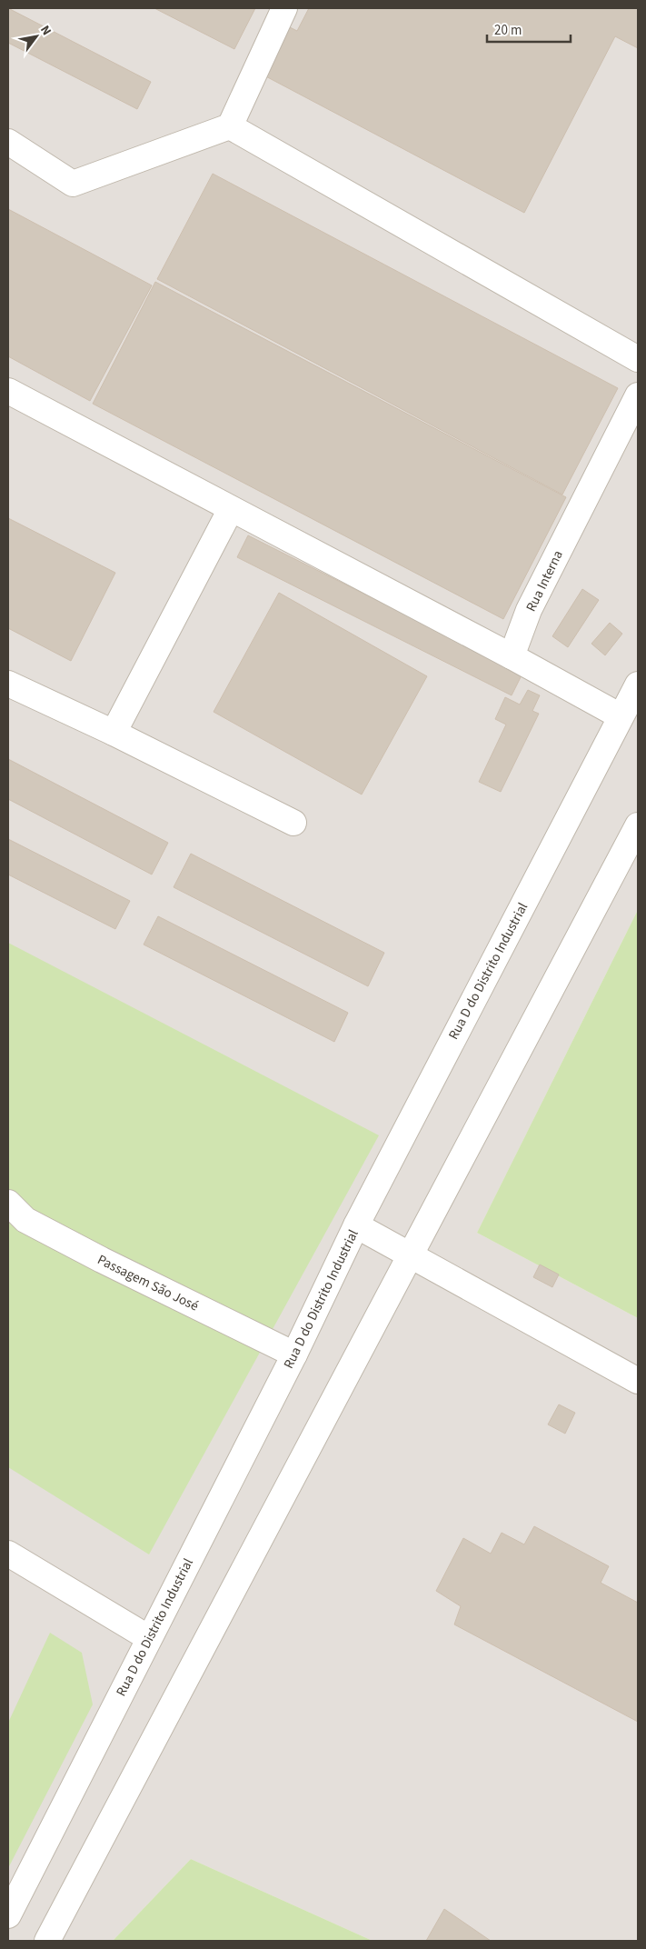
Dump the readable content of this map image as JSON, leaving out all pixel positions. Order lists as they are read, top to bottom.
{
  "streets": {
    "street": ["Rua Interna", "Rua D do Distrito Industrial", "Passagem São José"]
  },
  "crossings": [
    ["Rua D do Distrito Industrial", "Passagem São José"]
  ],
  "scale_bar": "20 m",
  "north": "top right"
}
